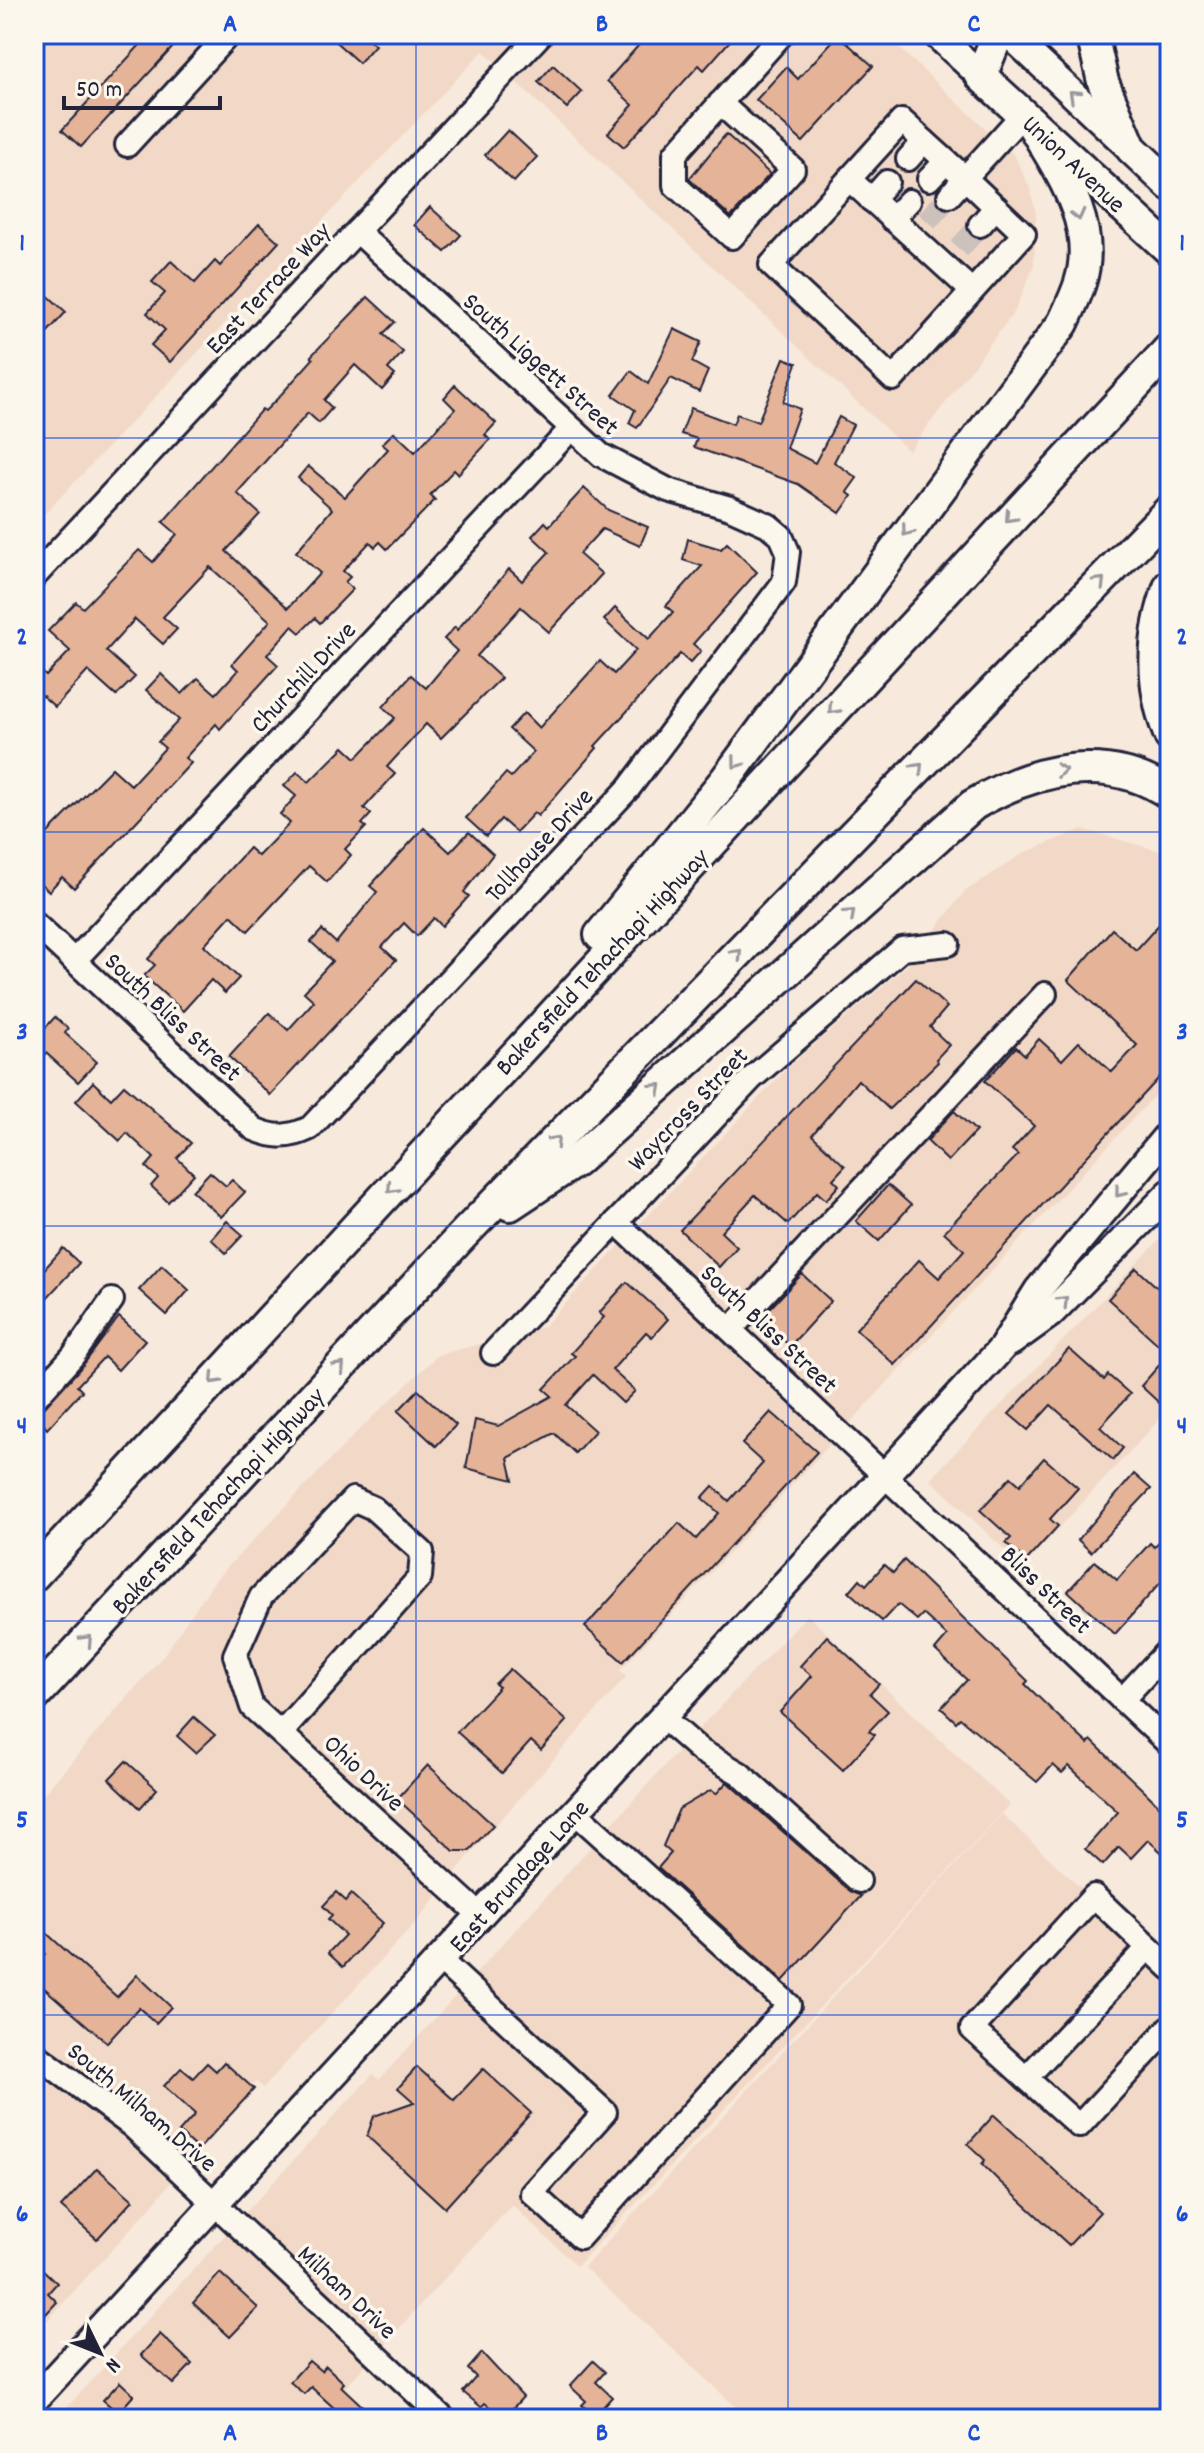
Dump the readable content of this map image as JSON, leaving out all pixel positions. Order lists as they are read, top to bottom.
{
  "streets": {
    "highway": ["Union Avenue", "Bakersfield Tehachapi Highway"],
    "main road": ["East Brundage Lane"],
    "street": [
      "East Terrace Way",
      "South Liggett Street",
      "Churchill Drive",
      "Tollhouse Drive",
      "South Bliss Street",
      "Waycross Street",
      "Bliss Street",
      "Ohio Drive",
      "South Milham Drive",
      "Milham Drive"
    ]
  },
  "crossings": [
    ["East Terrace Way", "South Liggett Street"],
    ["South Liggett Street", "Churchill Drive"],
    ["South Liggett Street", "Tollhouse Drive"],
    ["Churchill Drive", "South Bliss Street"],
    ["Tollhouse Drive", "South Bliss Street"],
    ["South Bliss Street", "Waycross Street"],
    ["South Bliss Street", "Bliss Street"],
    ["South Bliss Street", "East Brundage Lane"],
    ["Bliss Street", "East Brundage Lane"],
    ["Ohio Drive", "East Brundage Lane"],
    ["East Brundage Lane", "South Milham Drive"],
    ["East Brundage Lane", "Milham Drive"],
    ["South Milham Drive", "Milham Drive"]
  ],
  "scale_bar": "50 m",
  "north": "bottom right",
  "grid": {
    "columns": ["A", "B", "C"],
    "rows": [
      "1",
      "2",
      "3",
      "4",
      "5",
      "6"
    ]
  }
}
